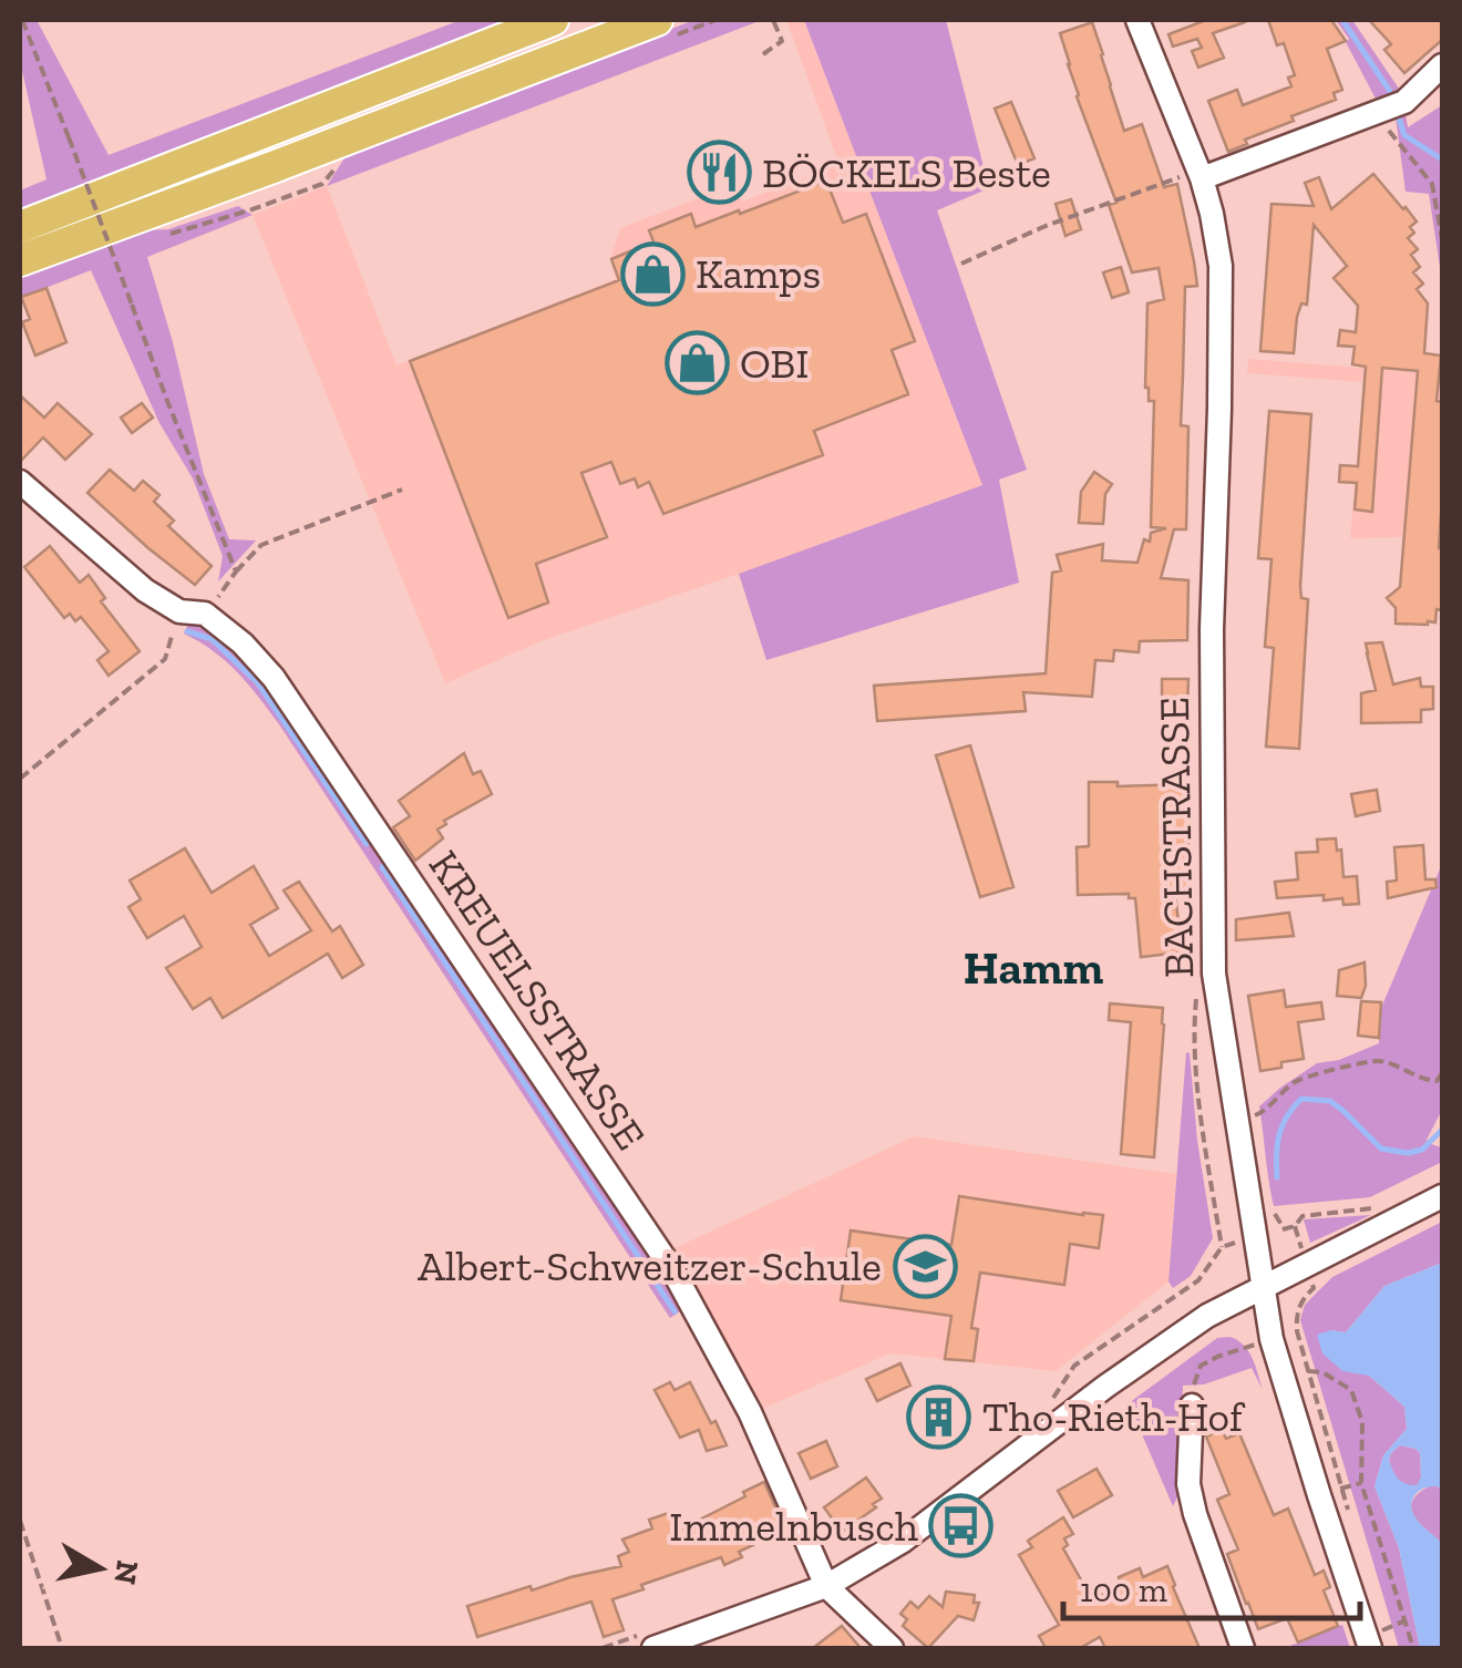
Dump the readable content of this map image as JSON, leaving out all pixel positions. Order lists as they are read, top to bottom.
{
  "streets": {
    "street": ["BACHSTRASSE", "KREUELSSTRASSE"]
  },
  "districts": ["Hamm"],
  "places": {
    "restaurant": ["BÖCKELS Beste"],
    "shop": ["Kamps", "OBI"],
    "school or university": ["Albert-Schweitzer-Schule"],
    "building": ["Tho-Rieth-Hof"],
    "bus stop": ["Immelnbusch"]
  },
  "scale_bar": "100 m",
  "north": "right"
}
